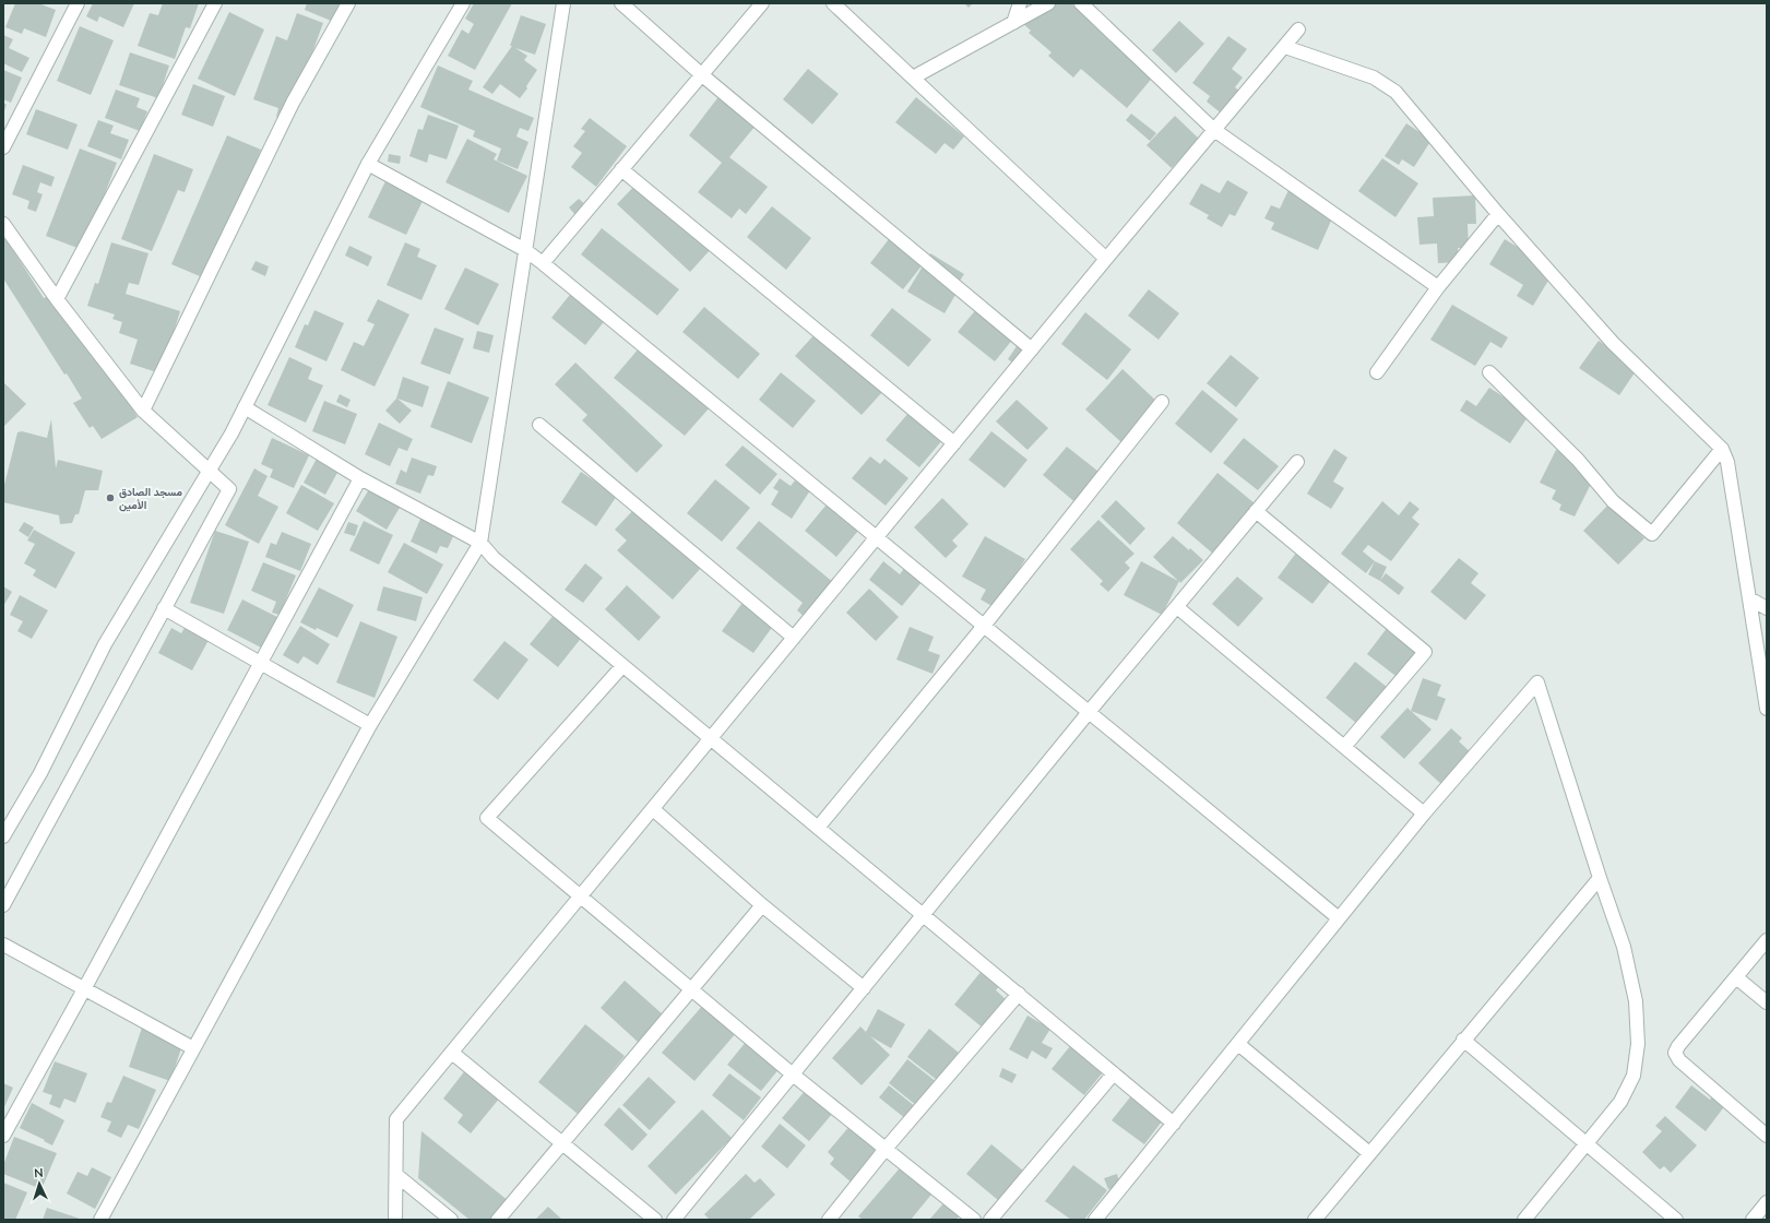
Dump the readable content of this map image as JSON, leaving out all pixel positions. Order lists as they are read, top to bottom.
{
  "places": ["مسجد الصادق الأمين"],
  "north": "top"
}
